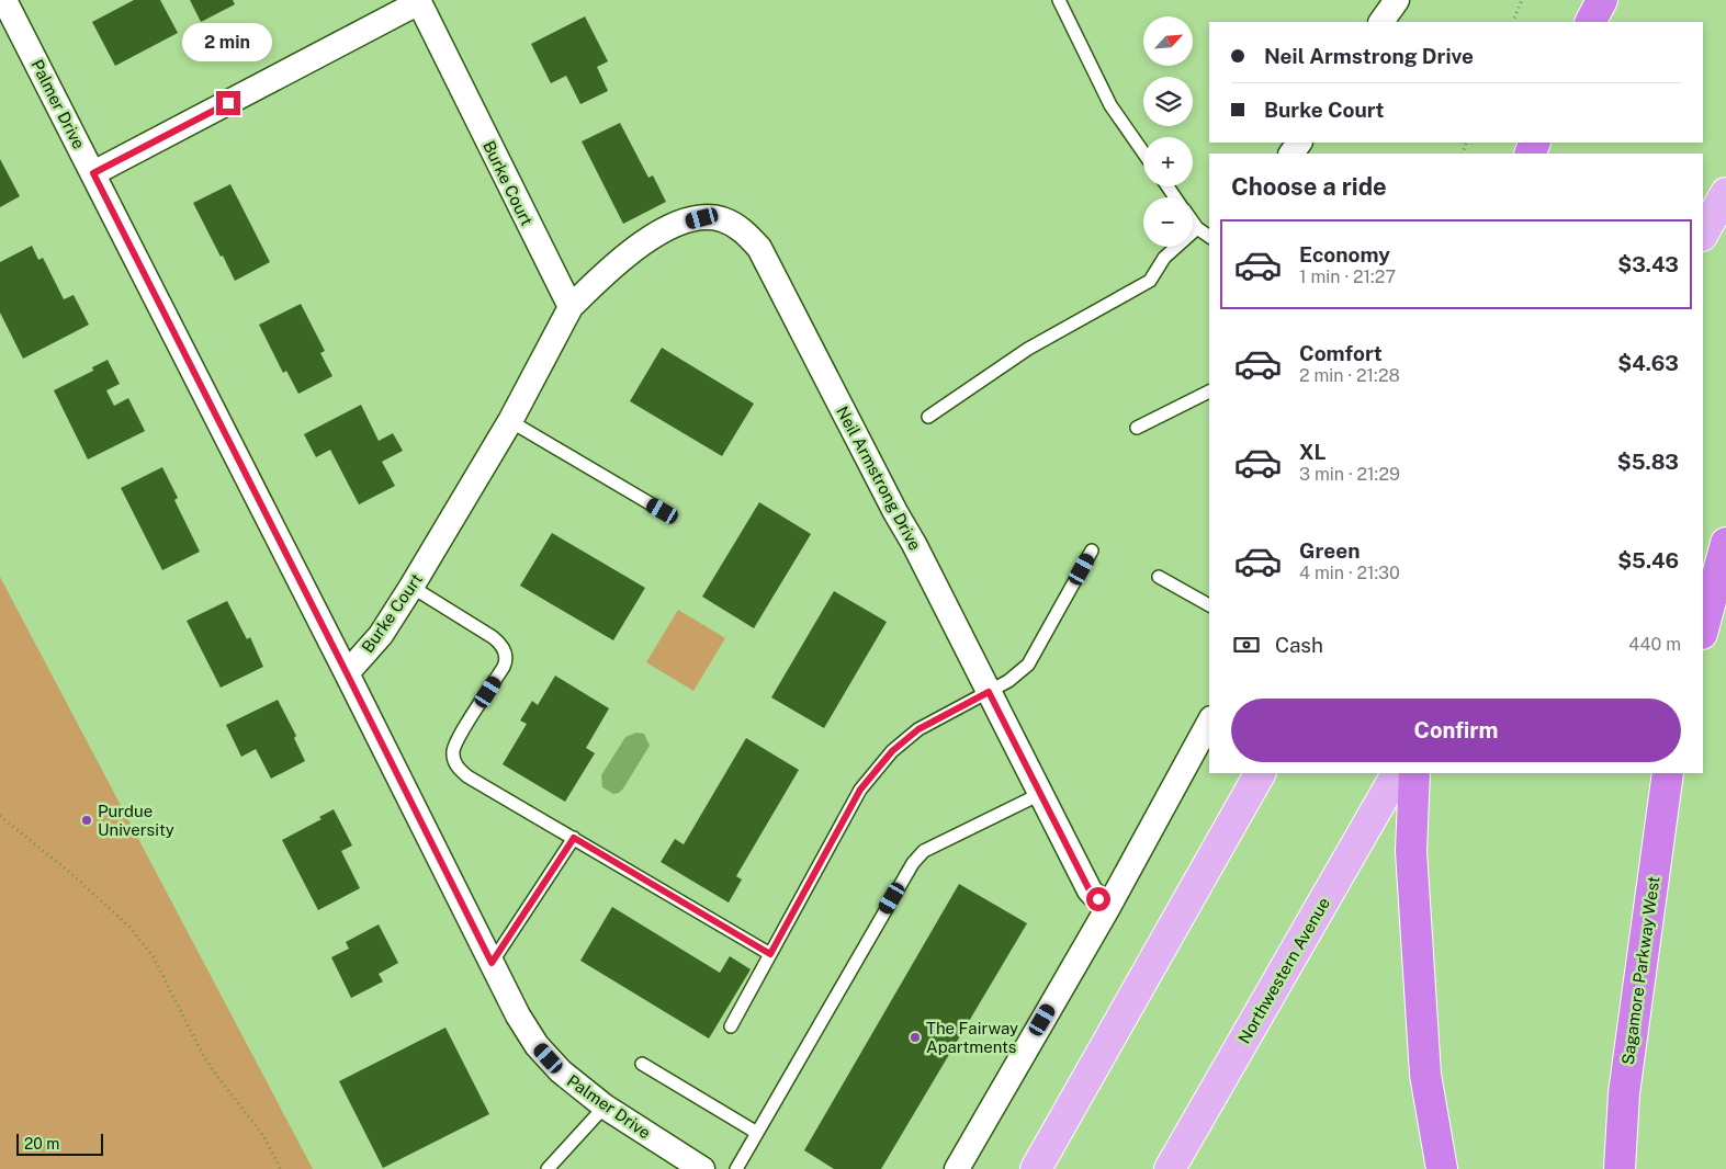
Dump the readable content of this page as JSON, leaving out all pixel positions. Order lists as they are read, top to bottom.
{
  "streets": {
    "highway": ["Sagamore Parkway West"],
    "main road": ["Northwestern Avenue"],
    "street": ["Palmer Drive", "Burke Court", "Neil Armstrong Drive"]
  },
  "crossings": [
    ["Palmer Drive", "Burke Court"],
    ["Burke Court", "Neil Armstrong Drive"]
  ],
  "places": ["Purdue University", "The Fairway Apartments"],
  "scale_bar": "20 m",
  "north": "top right",
  "page": {
    "map_buttons": ["+", "−"],
    "banner": ["Neil Armstrong Drive", "Burke Court"],
    "bubble": "2 min",
    "heading": "Choose a ride",
    "list": [
      {
        "name": "Economy",
        "note": "1 min · 21:27",
        "value": "$3.43"
      },
      {
        "name": "Comfort",
        "note": "2 min · 21:28",
        "value": "$4.63"
      },
      {
        "name": "XL",
        "note": "3 min · 21:29",
        "value": "$5.83"
      },
      {
        "name": "Green",
        "note": "4 min · 21:30",
        "value": "$5.46"
      }
    ],
    "pay": ["Cash", "440 m"],
    "buttons": "Confirm",
    "scale": "20 m"
  }
}
